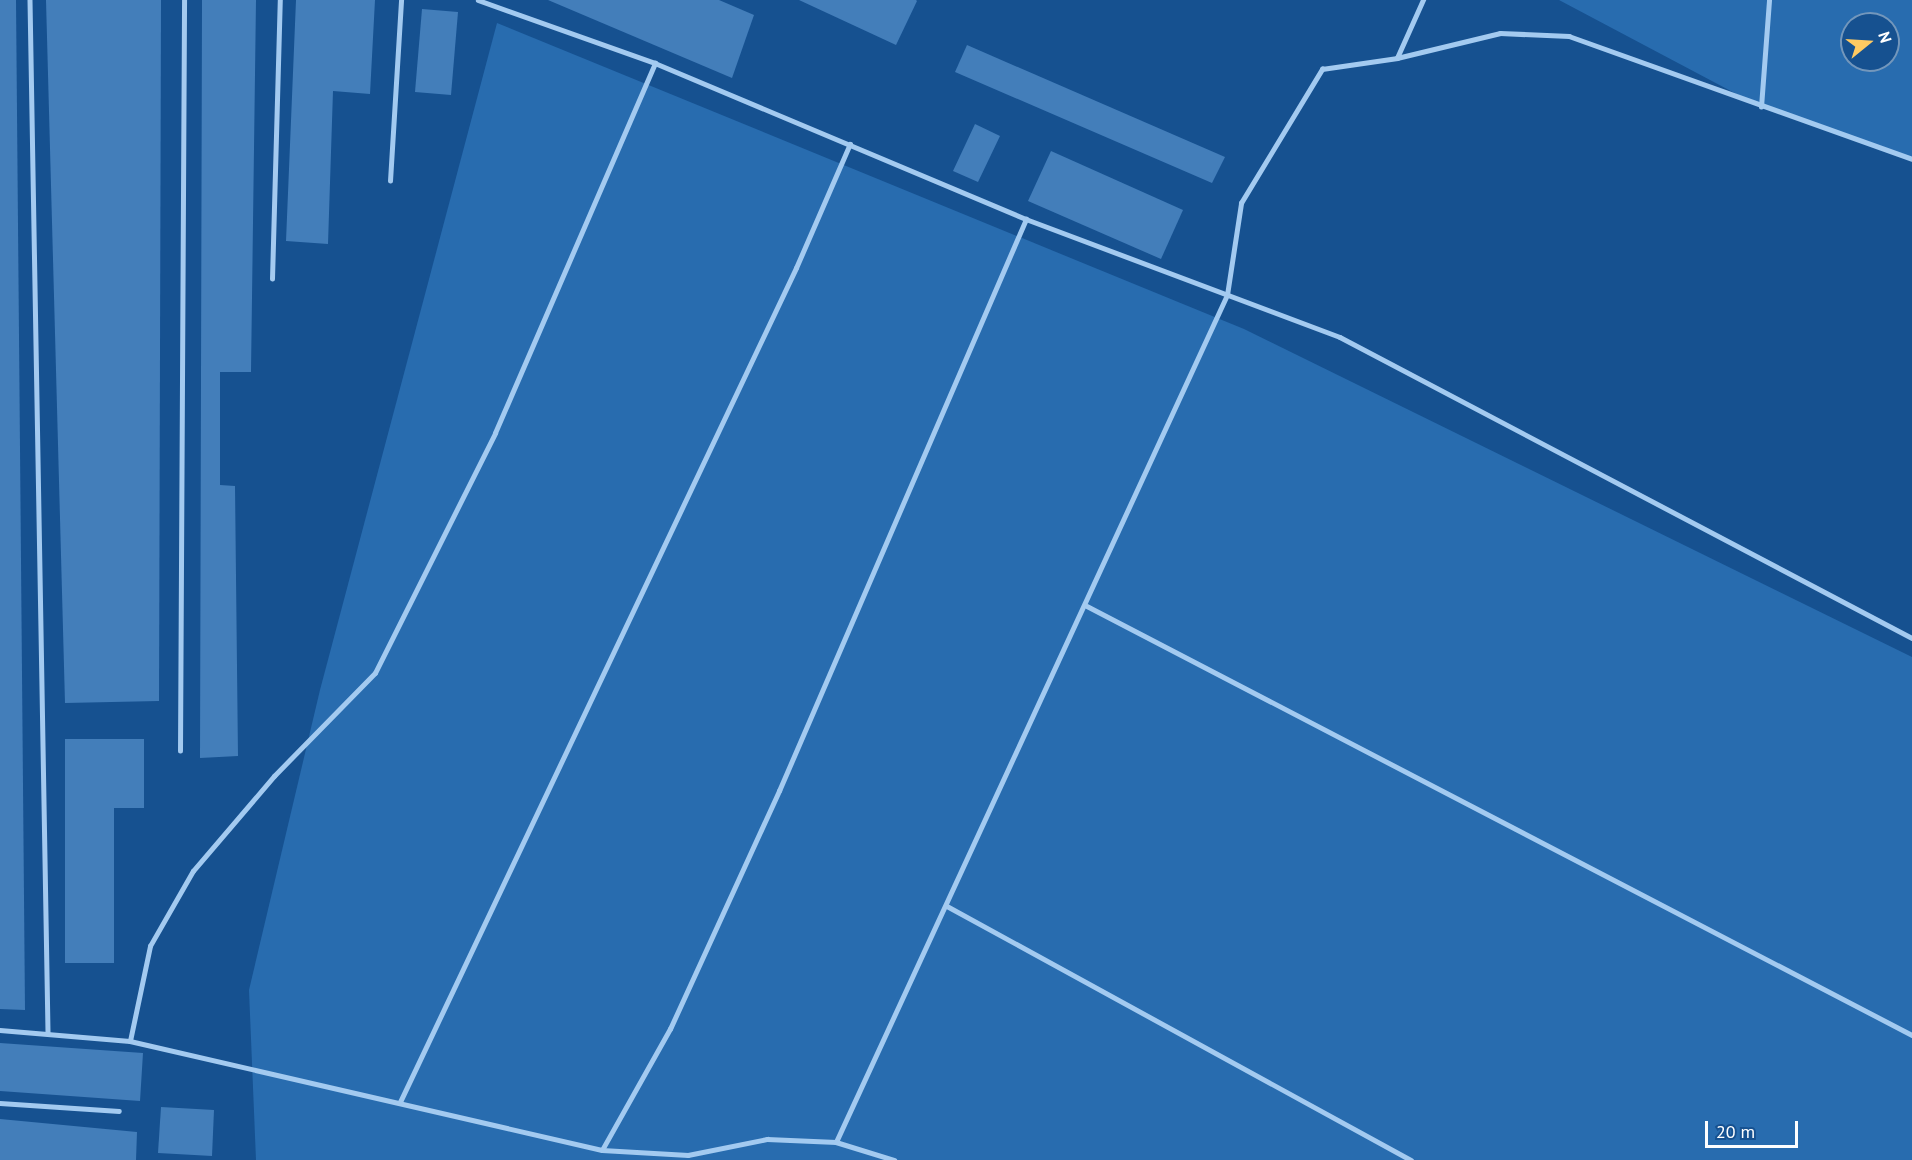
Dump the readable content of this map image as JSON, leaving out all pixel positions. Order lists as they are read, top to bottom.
{
  "scale_bar": "20 m",
  "north": "right"
}
